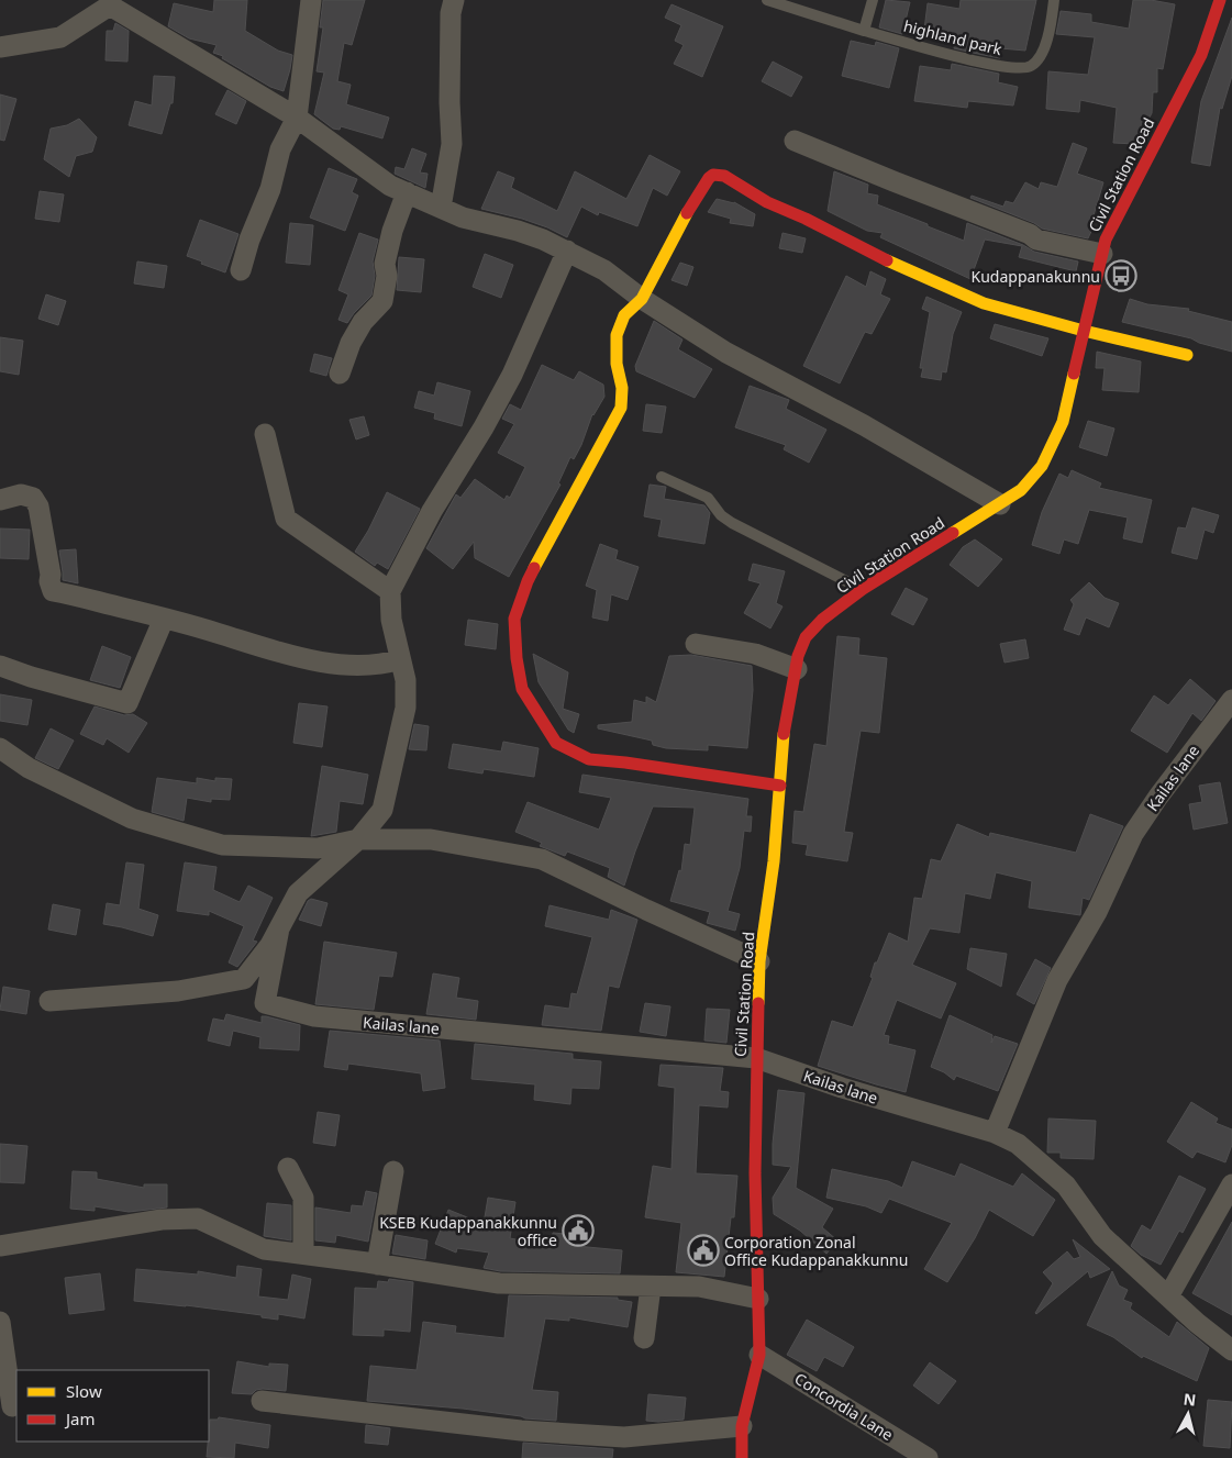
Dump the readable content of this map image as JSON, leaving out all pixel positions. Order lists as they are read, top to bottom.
{
  "streets": {
    "main road": ["Civil Station Road"],
    "street": ["Kailas lane", "Concordia Lane"],
    "lane": ["highland park"]
  },
  "crossings": [
    ["Civil Station Road", "Kailas lane"],
    ["Civil Station Road", "Concordia Lane"]
  ],
  "places": {
    "bus stop": ["Kudappanakunnu"],
    "public building": ["KSEB Kudappanakkunnu office", "Corporation Zonal Office Kudappanakkunnu"]
  },
  "legend": ["Slow", "Jam"],
  "north": "top"
}
